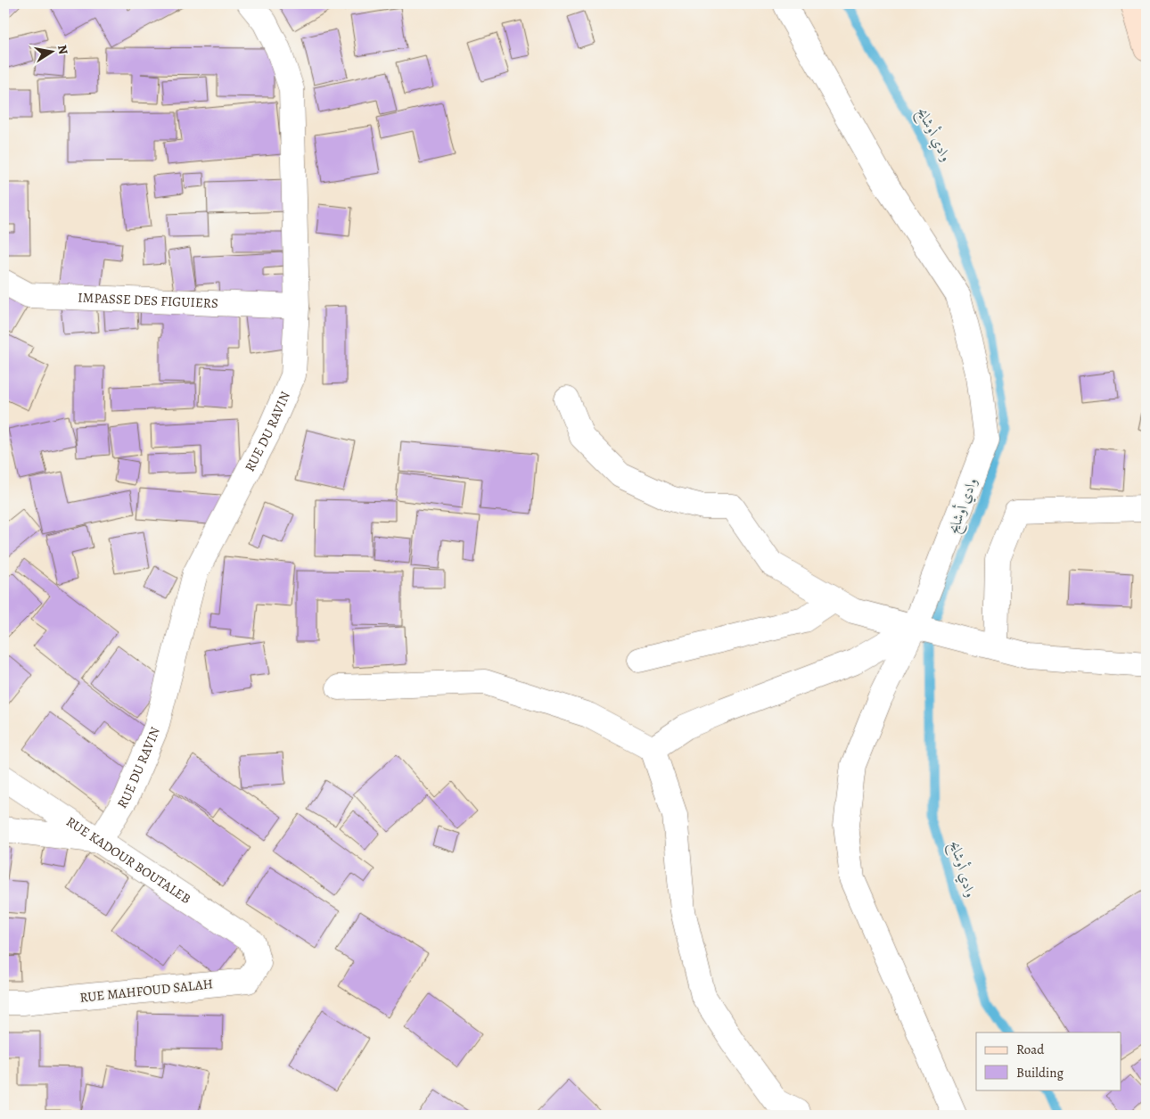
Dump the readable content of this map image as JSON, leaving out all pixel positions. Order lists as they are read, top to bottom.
{
  "streets": {
    "street": [
      "IMPASSE DES FIGUIERS",
      "RUE DU RAVIN",
      "RUE KADOUR BOUTALEB",
      "RUE MAHFOUD SALAH"
    ]
  },
  "crossings": [
    ["IMPASSE DES FIGUIERS", "RUE DU RAVIN"],
    ["RUE DU RAVIN", "RUE KADOUR BOUTALEB"],
    ["RUE KADOUR BOUTALEB", "RUE MAHFOUD SALAH"]
  ],
  "water": ["وادي أوشايح"],
  "legend": ["Road", "Building"],
  "north": "right"
}
